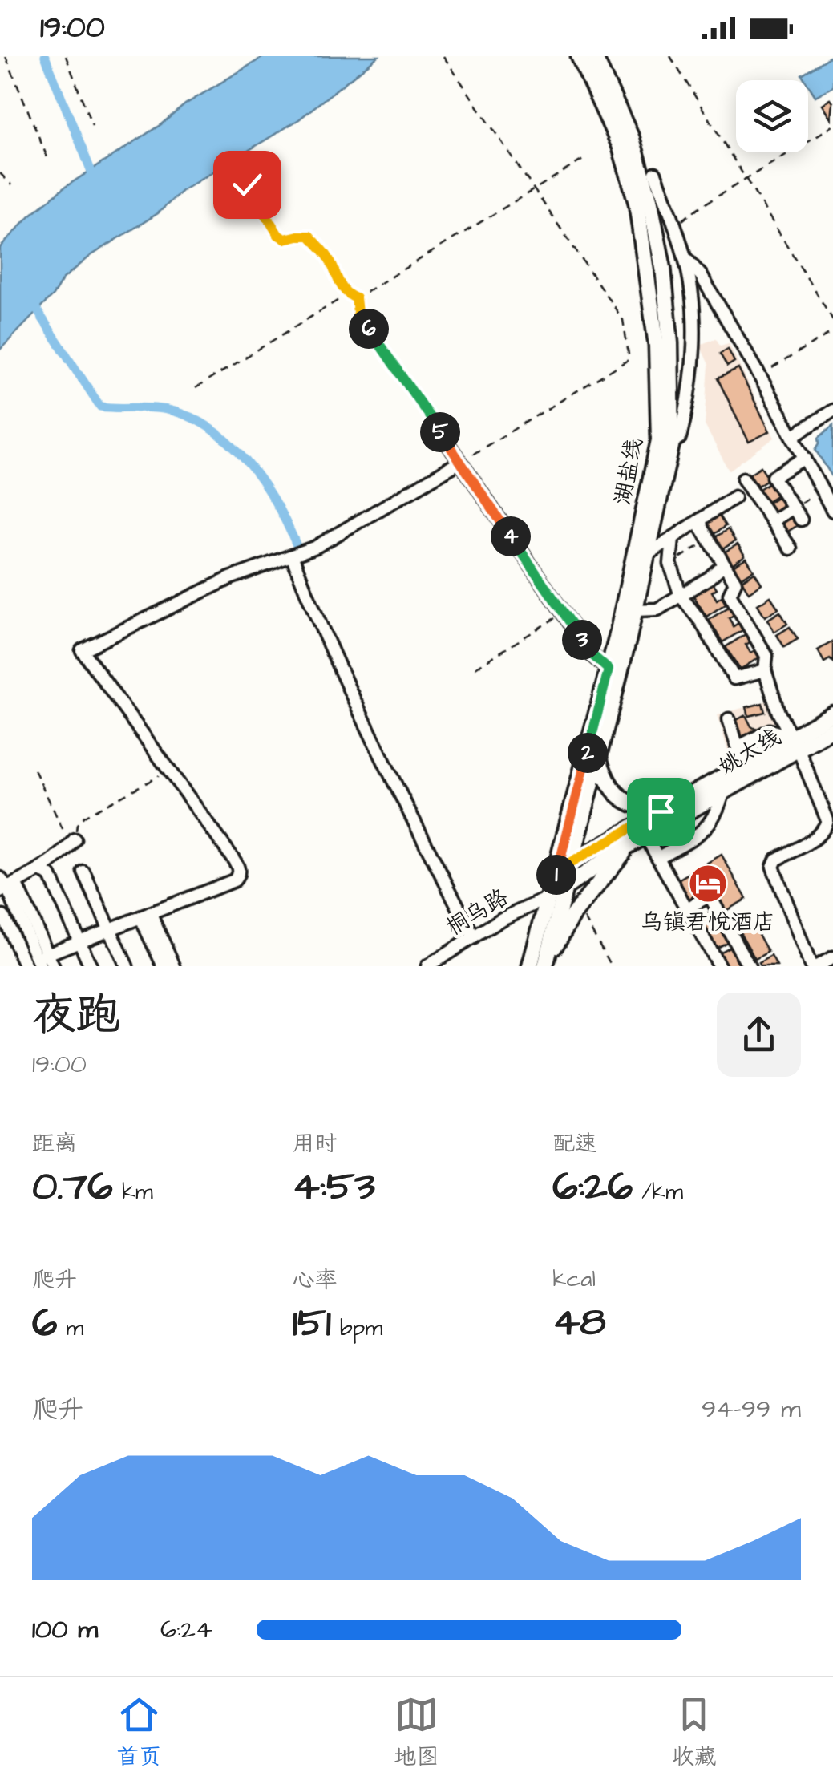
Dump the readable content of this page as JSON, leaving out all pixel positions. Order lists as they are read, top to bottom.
{
  "streets": {
    "main road": ["湖盐线", "姚太线"],
    "street": ["桐乌路"]
  },
  "crossings": [
    ["湖盐线", "姚太线"]
  ],
  "places": {
    "hotel": ["乌镇君悦酒店"]
  },
  "page": {
    "status": "19:00",
    "pins": [
      "6",
      "5",
      "4",
      "3",
      "2",
      "1"
    ],
    "heading": ["夜跑", "19:00"],
    "stats": [
      ["距离", "0.76 km"],
      ["用时", "4:53"],
      ["配速", "6:26 /km"],
      ["爬升", "6 m"],
      ["心率", "151 bpm"],
      ["kcal", "48"]
    ],
    "chart": ["爬升", "94–99 m"],
    "list": [
      {
        "name": "100 m",
        "note": "6:24"
      }
    ],
    "tabs": ["首页", "地图", "收藏"]
  }
}
